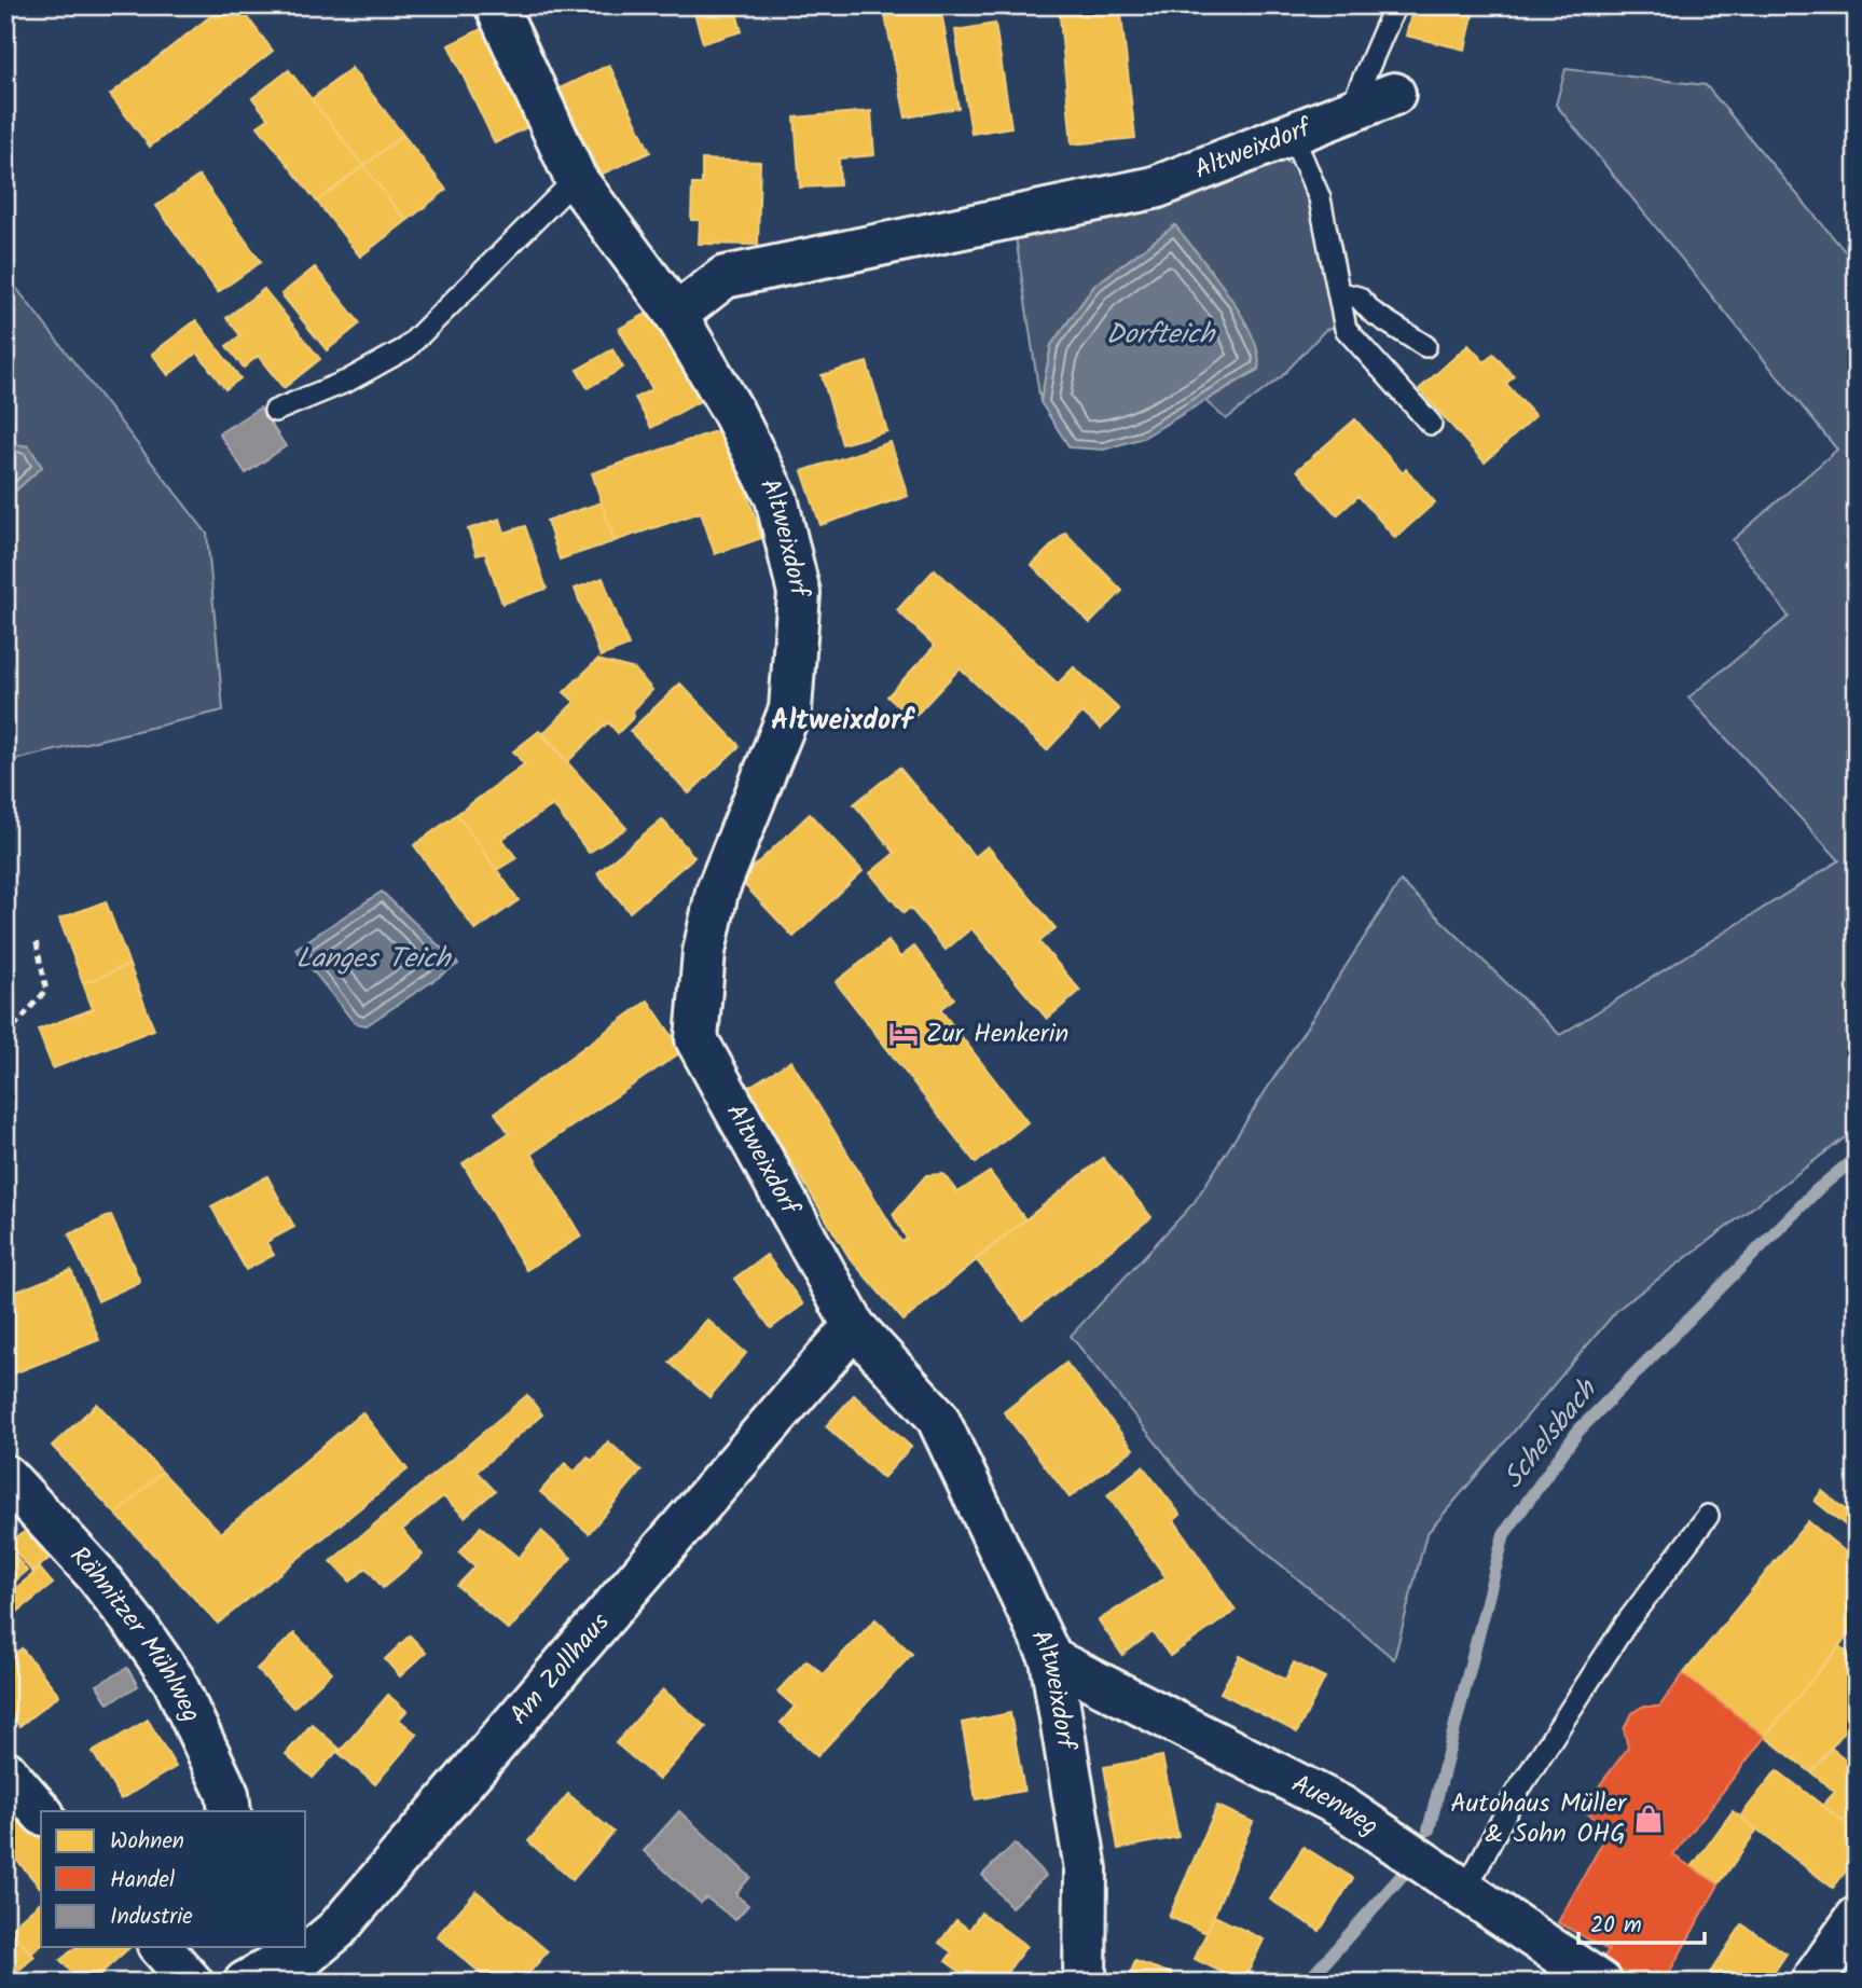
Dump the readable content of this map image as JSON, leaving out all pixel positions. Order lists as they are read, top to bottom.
{
  "streets": {
    "street": [
      "Altweixdorf",
      "Rähnitzer Mühlweg",
      "Am Zollhaus",
      "Auenweg"
    ]
  },
  "crossings": [
    ["Altweixdorf", "Am Zollhaus"],
    ["Altweixdorf", "Auenweg"]
  ],
  "districts": ["Altweixdorf"],
  "water": ["Dorfteich", "Langes Teich", "Schelsbach"],
  "places": {
    "hotel": ["Zur Henkerin"],
    "shop": ["Autohaus Müller & Sohn OHG"]
  },
  "legend": ["Wohnen", "Handel", "Industrie"],
  "scale_bar": "20 m"
}
